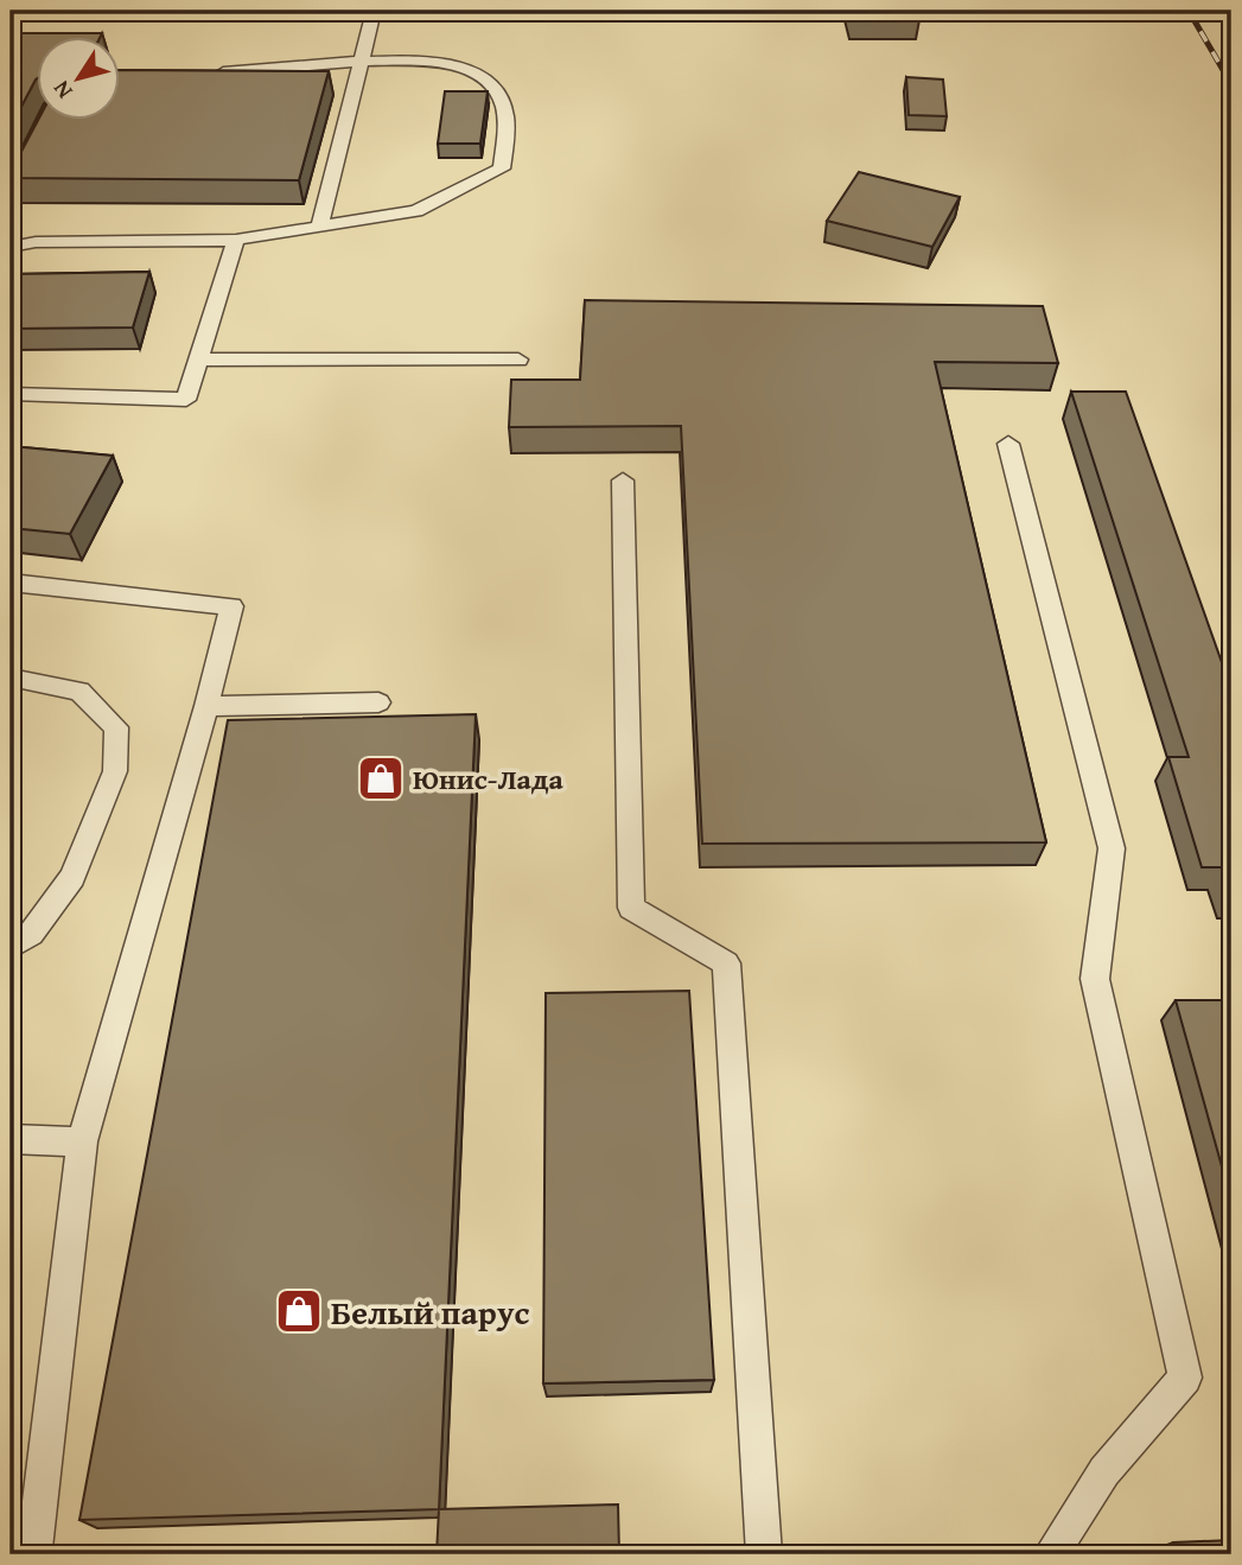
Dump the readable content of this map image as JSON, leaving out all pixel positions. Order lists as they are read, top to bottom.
{
  "places": {
    "shop": ["Юнис-Лада", "Белый парус"]
  },
  "north": "bottom left"
}
